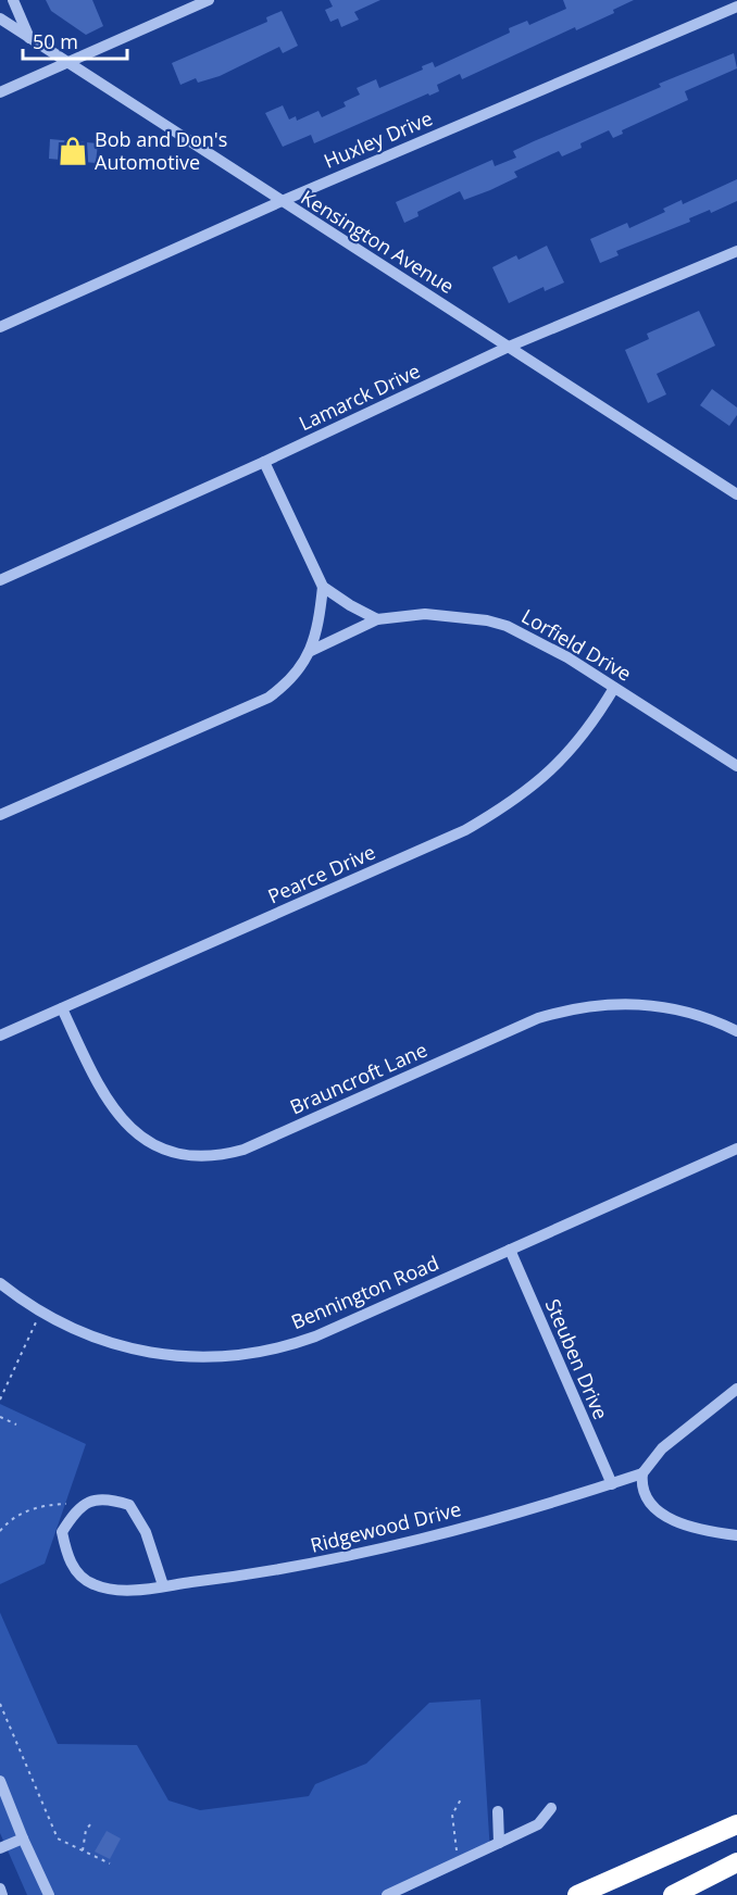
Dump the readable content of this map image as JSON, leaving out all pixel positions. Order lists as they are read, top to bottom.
{
  "streets": {
    "street": [
      "Huxley Drive",
      "Kensington Avenue",
      "Lamarck Drive",
      "Lorfield Drive",
      "Pearce Drive",
      "Brauncroft Lane",
      "Bennington Road",
      "Steuben Drive",
      "Ridgewood Drive"
    ]
  },
  "crossings": [
    ["Huxley Drive", "Kensington Avenue"],
    ["Kensington Avenue", "Lamarck Drive"],
    ["Lorfield Drive", "Pearce Drive"],
    ["Pearce Drive", "Brauncroft Lane"],
    ["Bennington Road", "Steuben Drive"],
    ["Steuben Drive", "Ridgewood Drive"]
  ],
  "places": {
    "shop": ["Bob and Don's Automotive"]
  },
  "scale_bar": "50 m"
}
